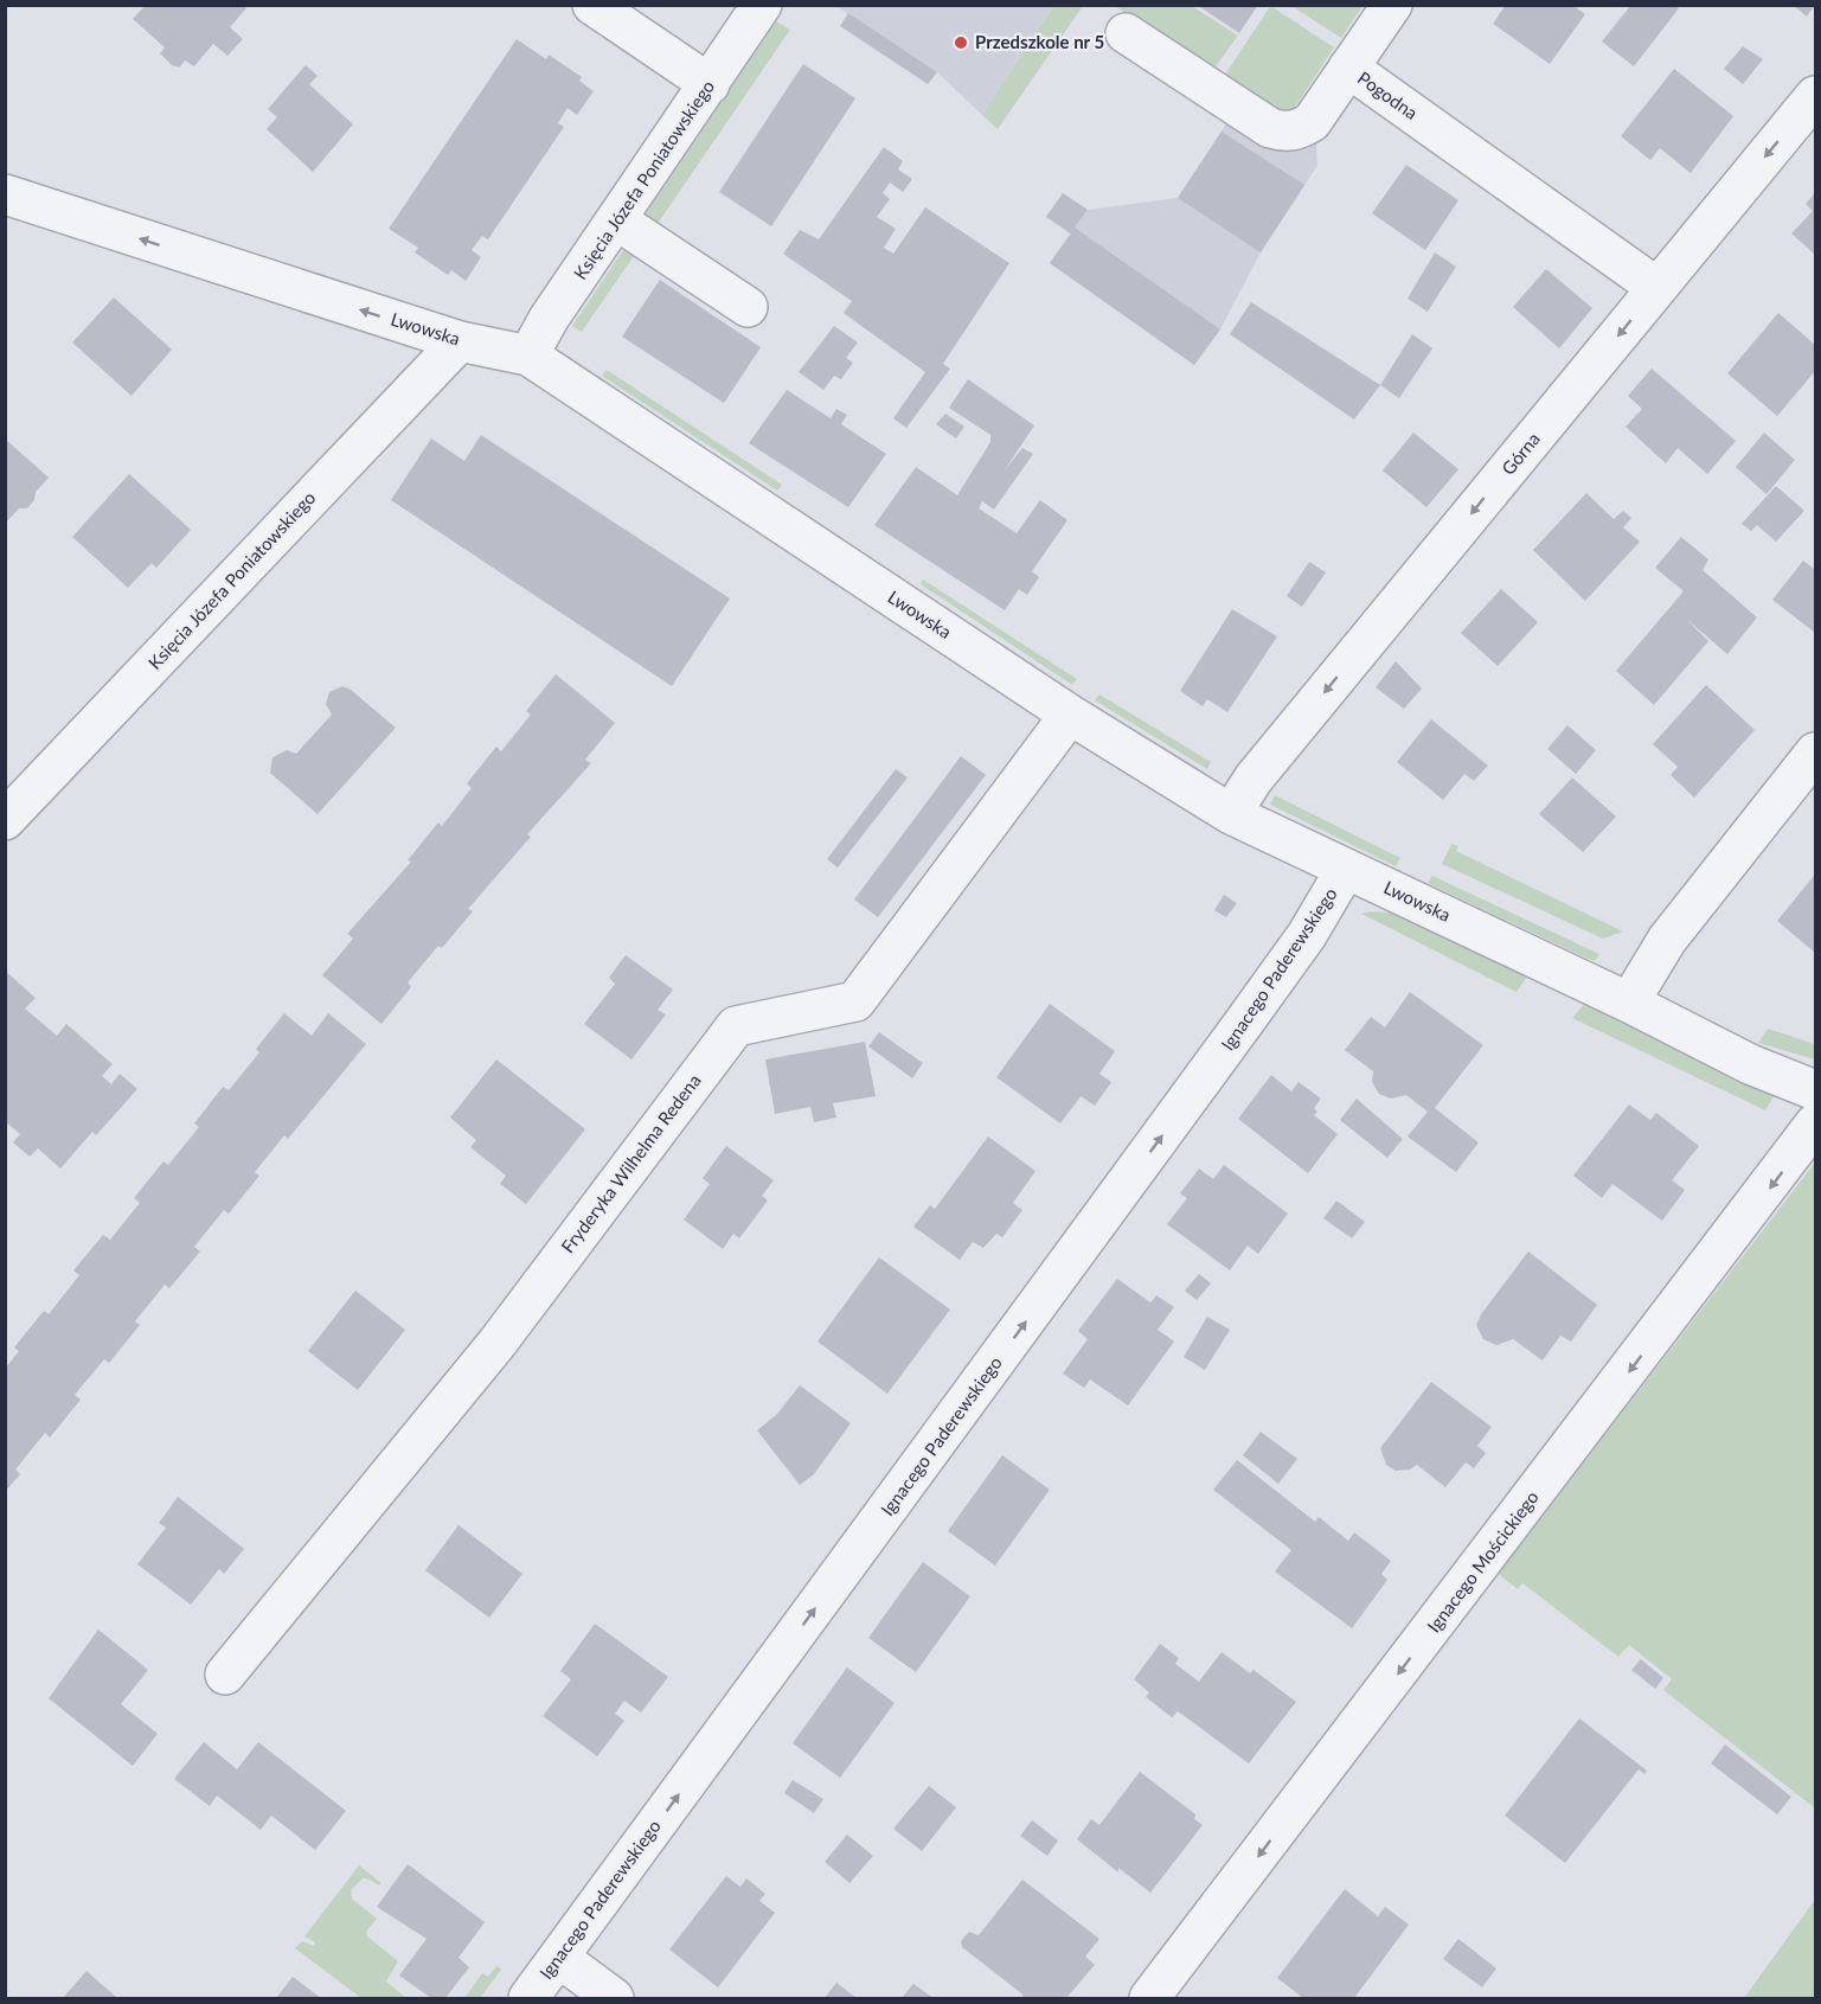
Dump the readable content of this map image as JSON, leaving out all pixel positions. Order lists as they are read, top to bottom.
{
  "streets": {
    "street": [
      "Pogodna",
      "Księcia Józefa Poniatowskiego",
      "Lwowska",
      "Górna",
      "Ignacego Paderewskiego",
      "Fryderyka Wilhelma Redena",
      "Ignacego Mościckiego"
    ]
  },
  "crossings": [
    ["Pogodna", "Górna"],
    ["Księcia Józefa Poniatowskiego", "Lwowska"],
    ["Lwowska", "Górna"],
    ["Lwowska", "Ignacego Paderewskiego"],
    ["Lwowska", "Fryderyka Wilhelma Redena"]
  ],
  "one_way": ["Górna", "Ignacego Paderewskiego", "Ignacego Mościckiego"],
  "places": ["Przedszkole nr 5"]
}
